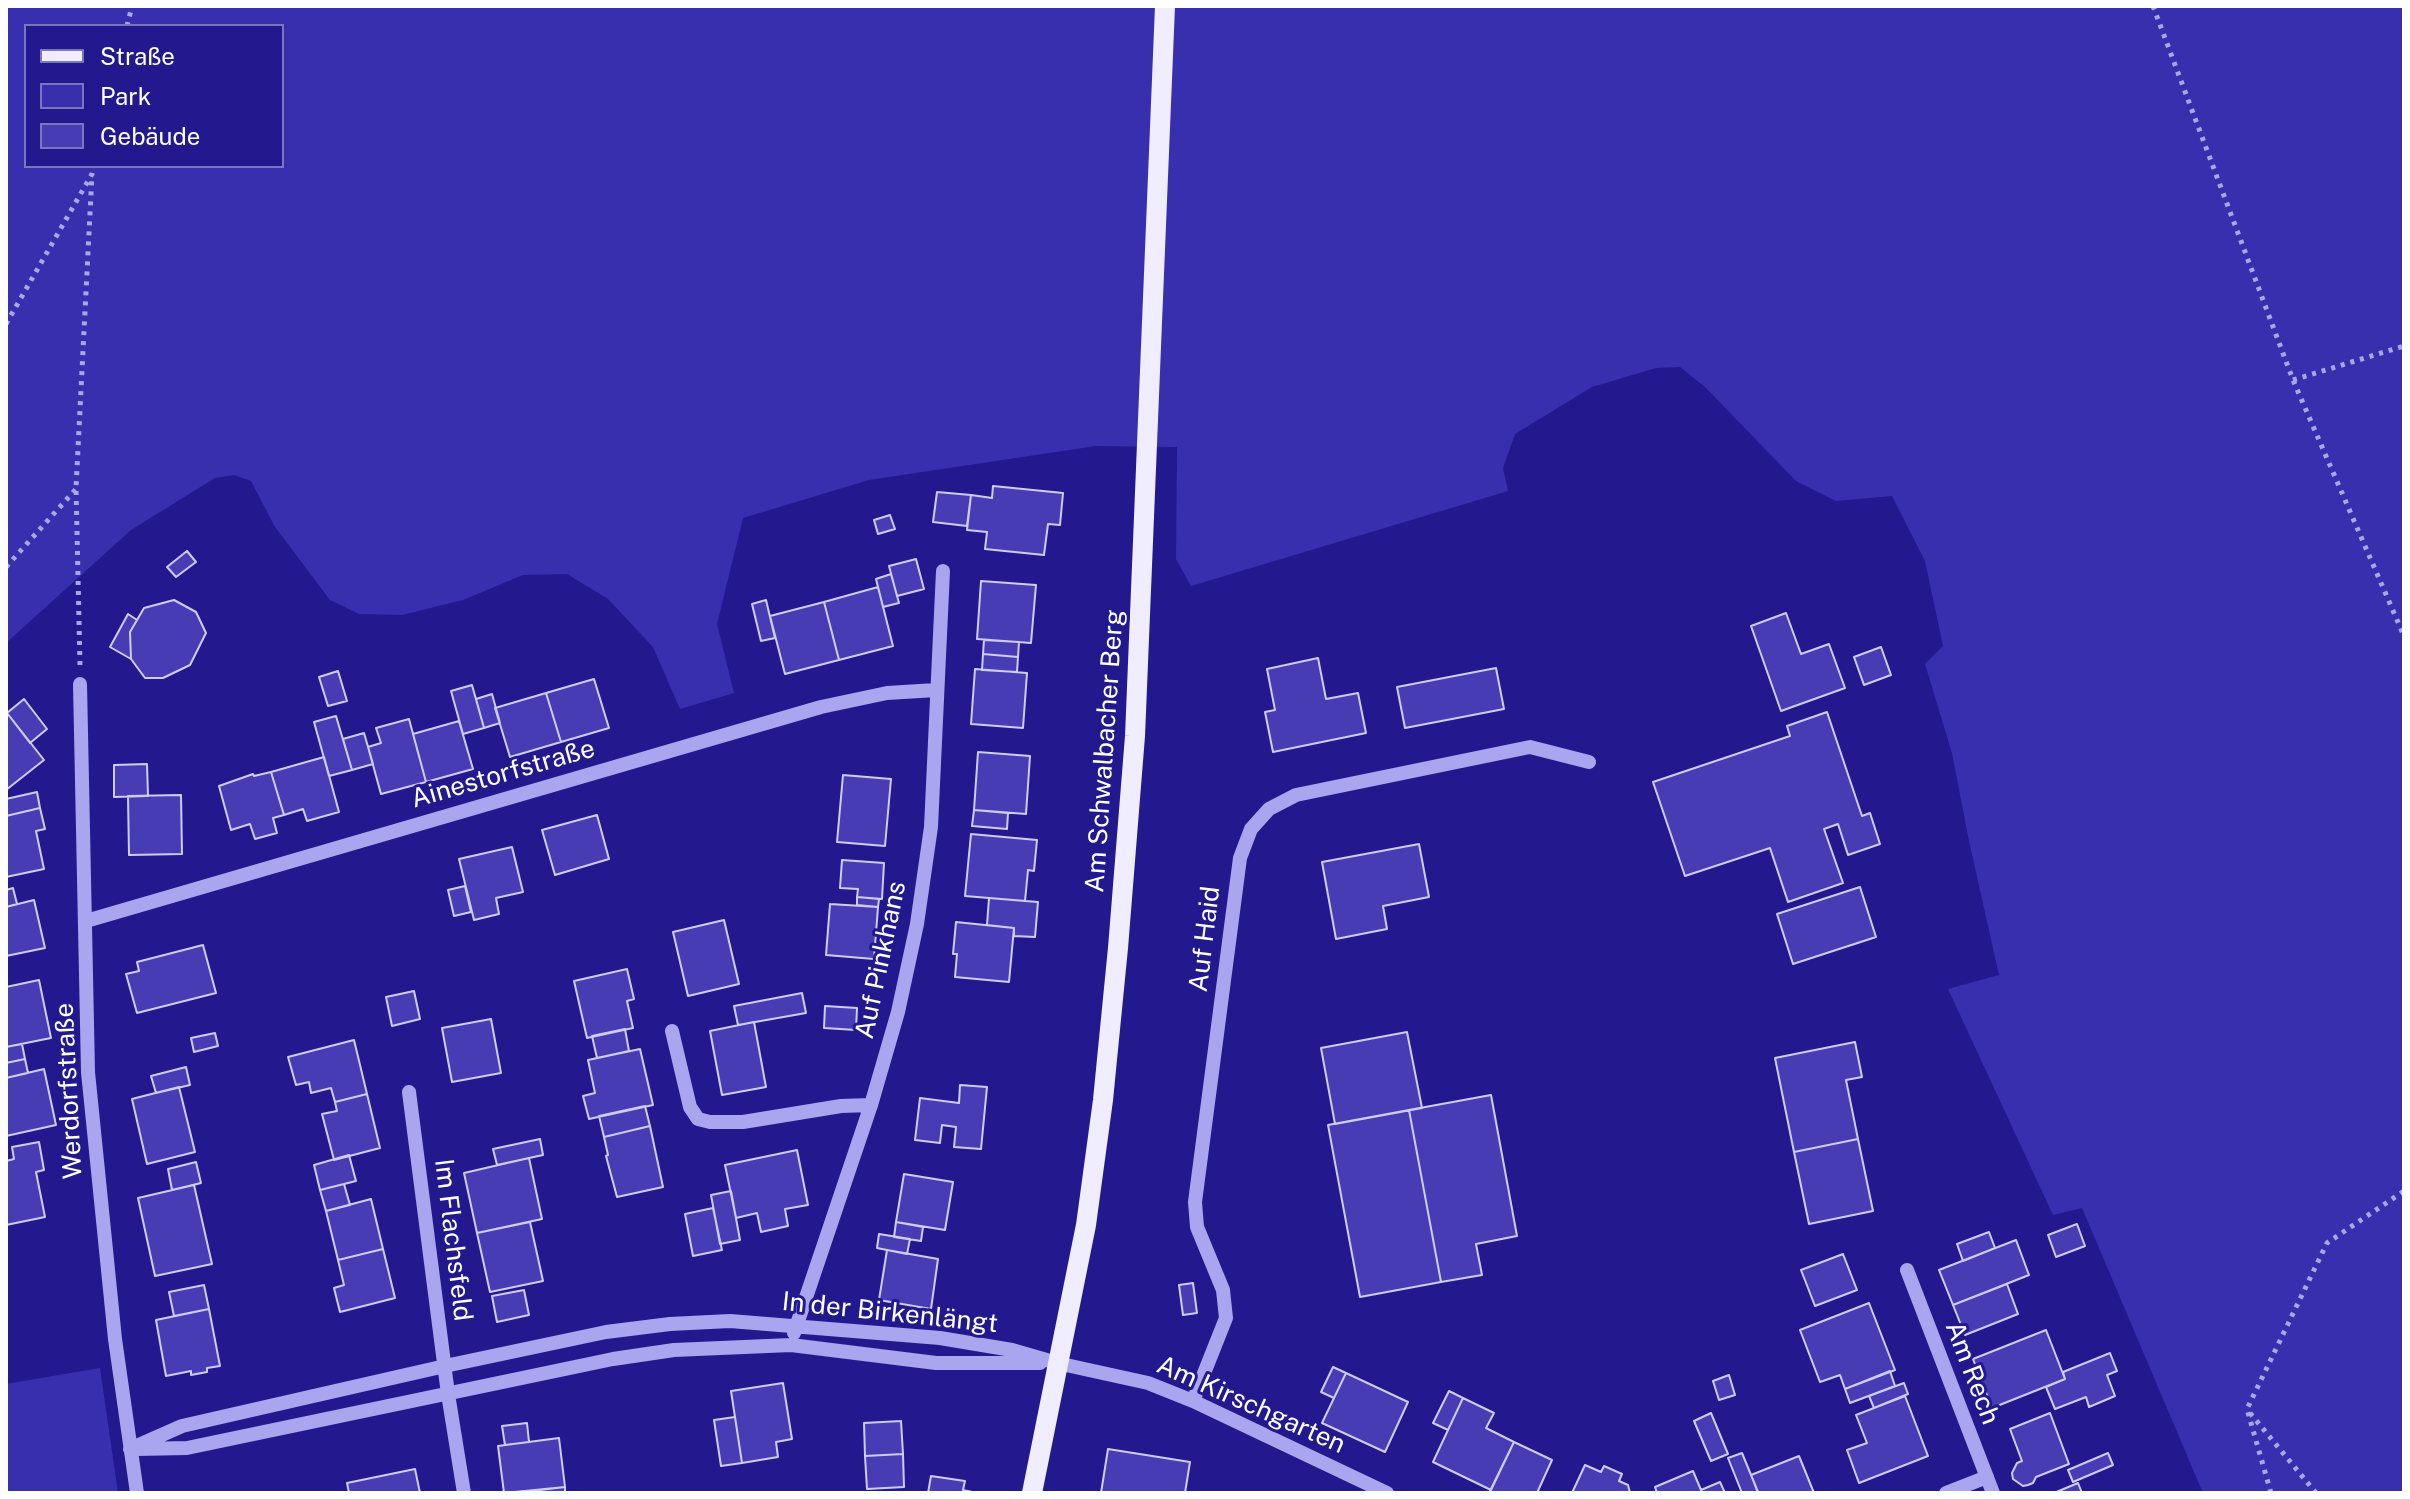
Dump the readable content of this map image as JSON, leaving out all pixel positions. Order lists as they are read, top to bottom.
{
  "streets": {
    "main road": ["Am Schwalbacher Berg"],
    "street": [
      "Ainestorfstraße",
      "Auf Haid",
      "Auf Pinkhans",
      "Werdorfstraße",
      "Im Flachsfeld",
      "In der Birkenlängt",
      "Am Rech",
      "Am Kirschgarten"
    ]
  },
  "crossings": [
    ["Am Schwalbacher Berg", "In der Birkenlängt"],
    ["Am Schwalbacher Berg", "Am Kirschgarten"],
    ["Ainestorfstraße", "Auf Pinkhans"],
    ["Ainestorfstraße", "Werdorfstraße"],
    ["Auf Haid", "Am Kirschgarten"],
    ["Auf Pinkhans", "In der Birkenlängt"],
    ["Werdorfstraße", "In der Birkenlängt"],
    ["Im Flachsfeld", "In der Birkenlängt"],
    ["In der Birkenlängt", "Am Kirschgarten"]
  ],
  "legend": ["Straße", "Park", "Gebäude"]
}
